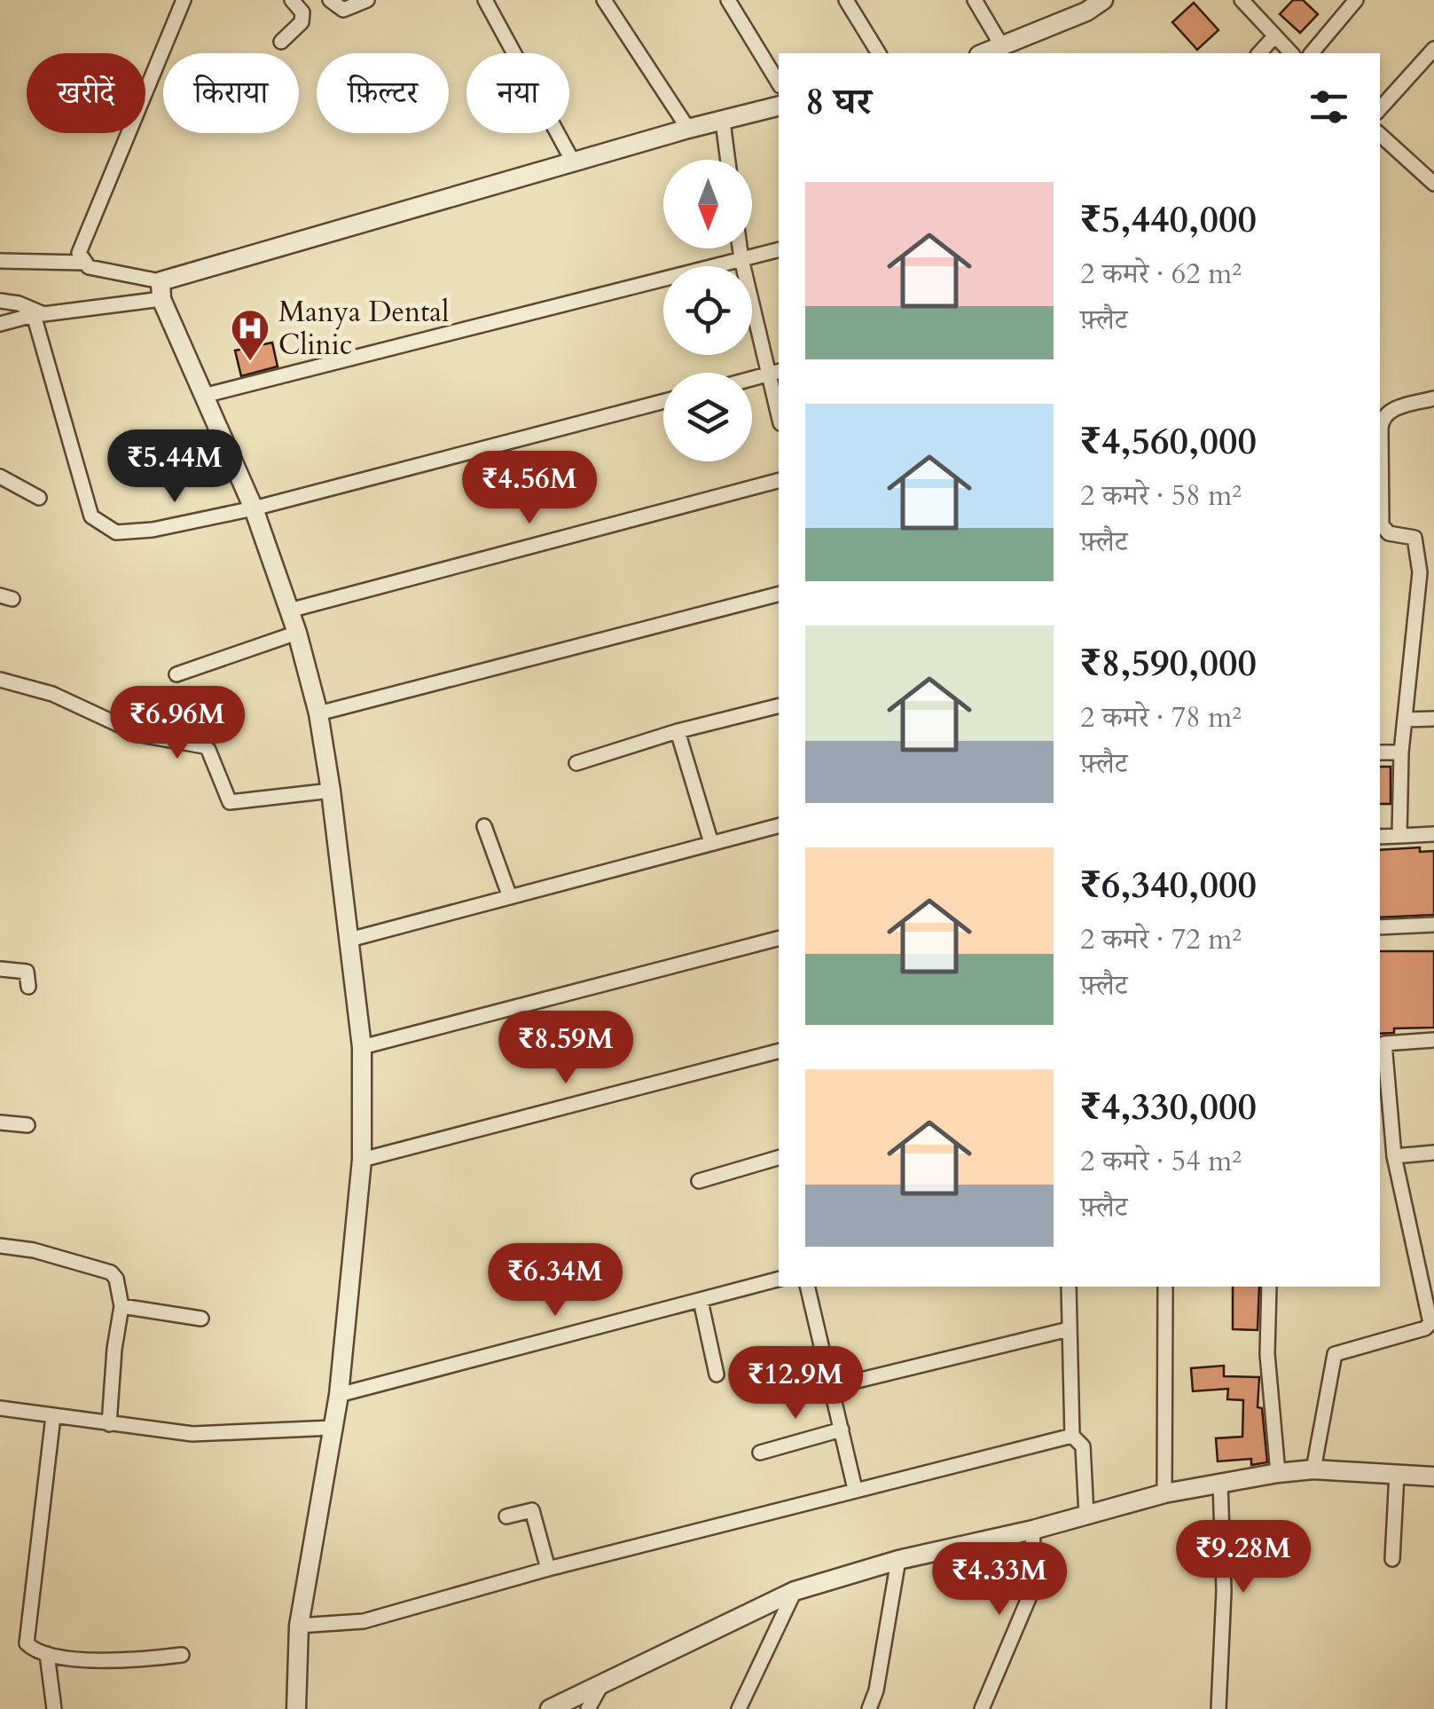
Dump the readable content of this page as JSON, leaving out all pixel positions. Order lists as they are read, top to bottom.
{
  "places": {
    "hospital": ["Manya Dental Clinic"]
  },
  "north": "bottom",
  "page": {
    "chip": [
      "खरीदें",
      "किराया",
      "फ़िल्टर",
      "नया"
    ],
    "heading": "8 घर",
    "list": [
      {
        "name": "₹5,440,000",
        "note": "2 कमरे · 62 m² · फ़्लैट"
      },
      {
        "name": "₹4,560,000",
        "note": "2 कमरे · 58 m² · फ़्लैट"
      },
      {
        "name": "₹8,590,000",
        "note": "2 कमरे · 78 m² · फ़्लैट"
      },
      {
        "name": "₹6,340,000",
        "note": "2 कमरे · 72 m² · फ़्लैट"
      },
      {
        "name": "₹4,330,000",
        "note": "2 कमरे · 54 m² · फ़्लैट"
      }
    ],
    "price": [
      "₹5.44M",
      "₹4.56M",
      "₹6.96M",
      "₹8.59M",
      "₹6.34M",
      "₹12.9M",
      "₹9.28M",
      "₹4.33M"
    ]
  }
}
